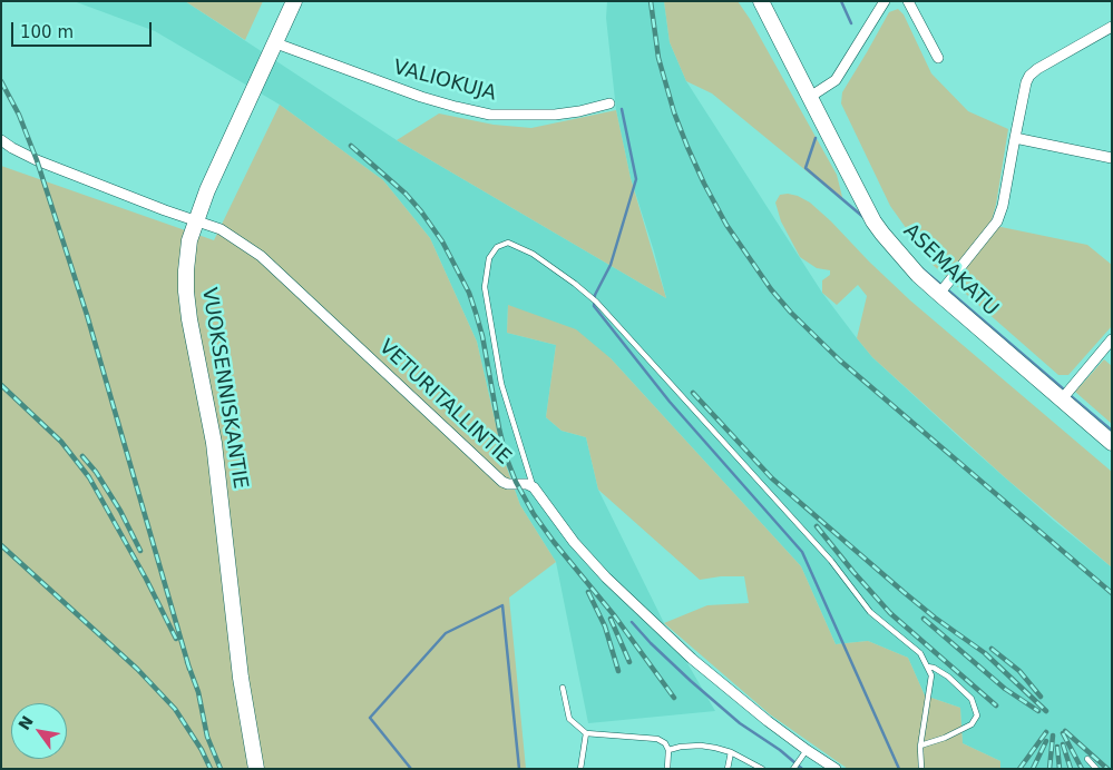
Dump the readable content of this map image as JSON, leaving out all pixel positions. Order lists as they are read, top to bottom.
{
  "streets": {
    "street": [
      "VALIOKUJA",
      "ASEMAKATU",
      "VUOKSENNISKANTIE",
      "VETURITALLINTIE"
    ]
  },
  "crossings": [
    ["VALIOKUJA", "VUOKSENNISKANTIE"],
    ["VUOKSENNISKANTIE", "VETURITALLINTIE"]
  ],
  "scale_bar": "100 m",
  "north": "top left"
}
